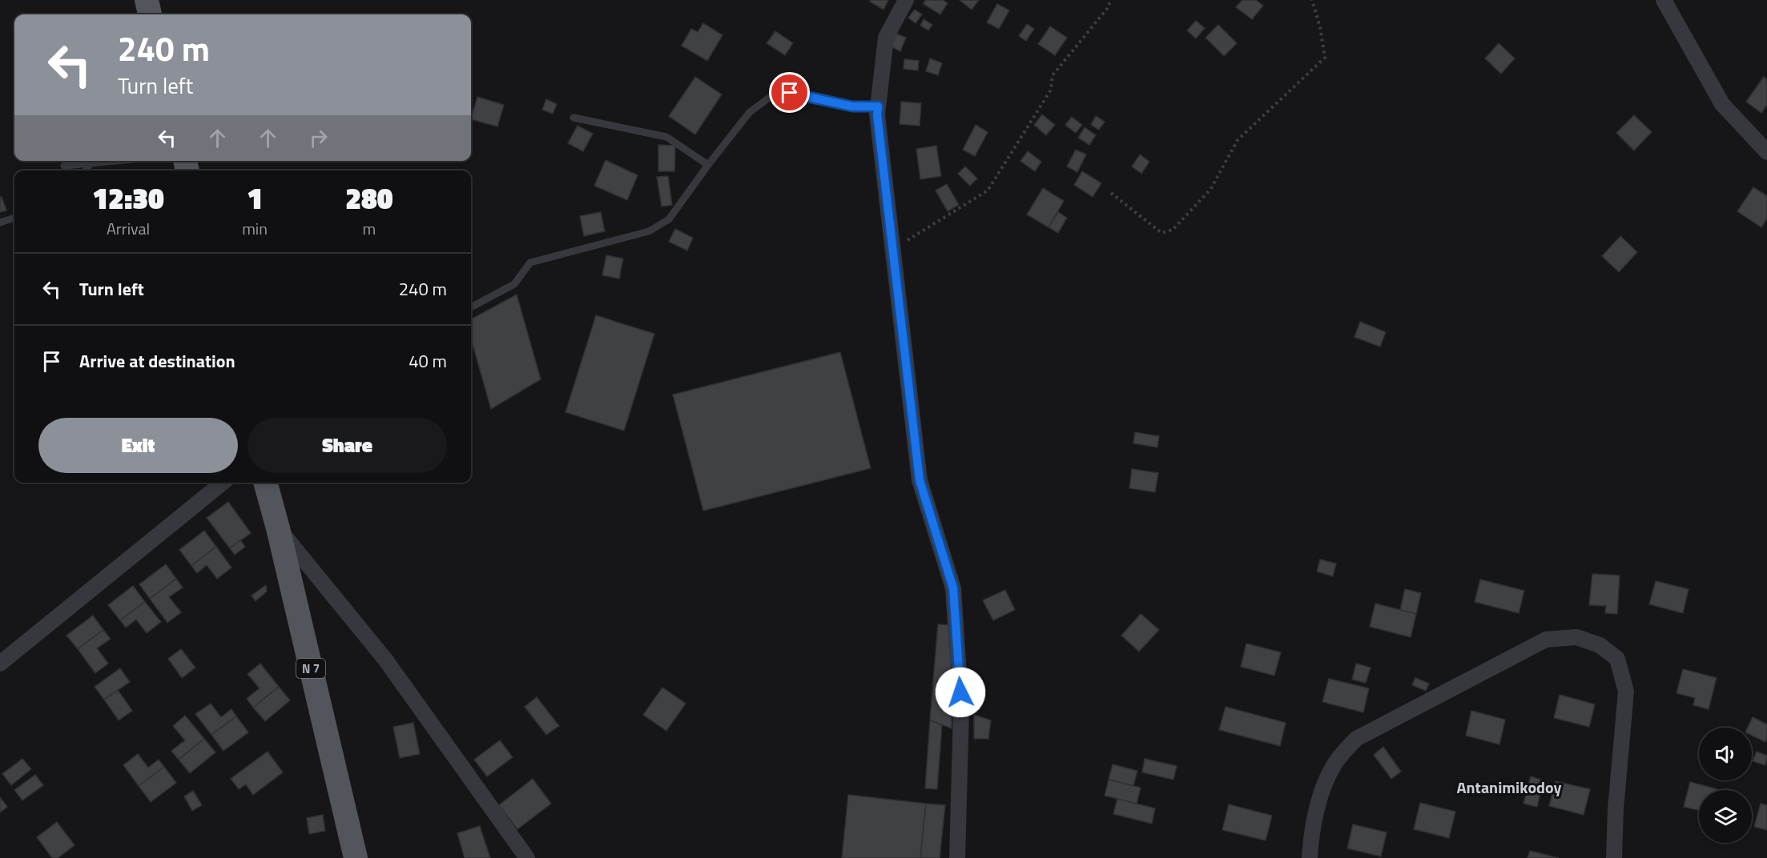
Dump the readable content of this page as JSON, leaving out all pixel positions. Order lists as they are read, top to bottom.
{
  "streets": {
    "main road": ["N 7"]
  },
  "districts": ["Antanimikodoy"],
  "page": {
    "turn": ["240 m", "Turn left"],
    "eta": [
      "12:30",
      "Arrival",
      "1",
      "min",
      "280",
      "m"
    ],
    "list": [
      {
        "name": "Turn left",
        "value": "240 m"
      },
      {
        "name": "Arrive at destination",
        "value": "40 m"
      }
    ],
    "buttons": ["Exit", "Share"]
  }
}
